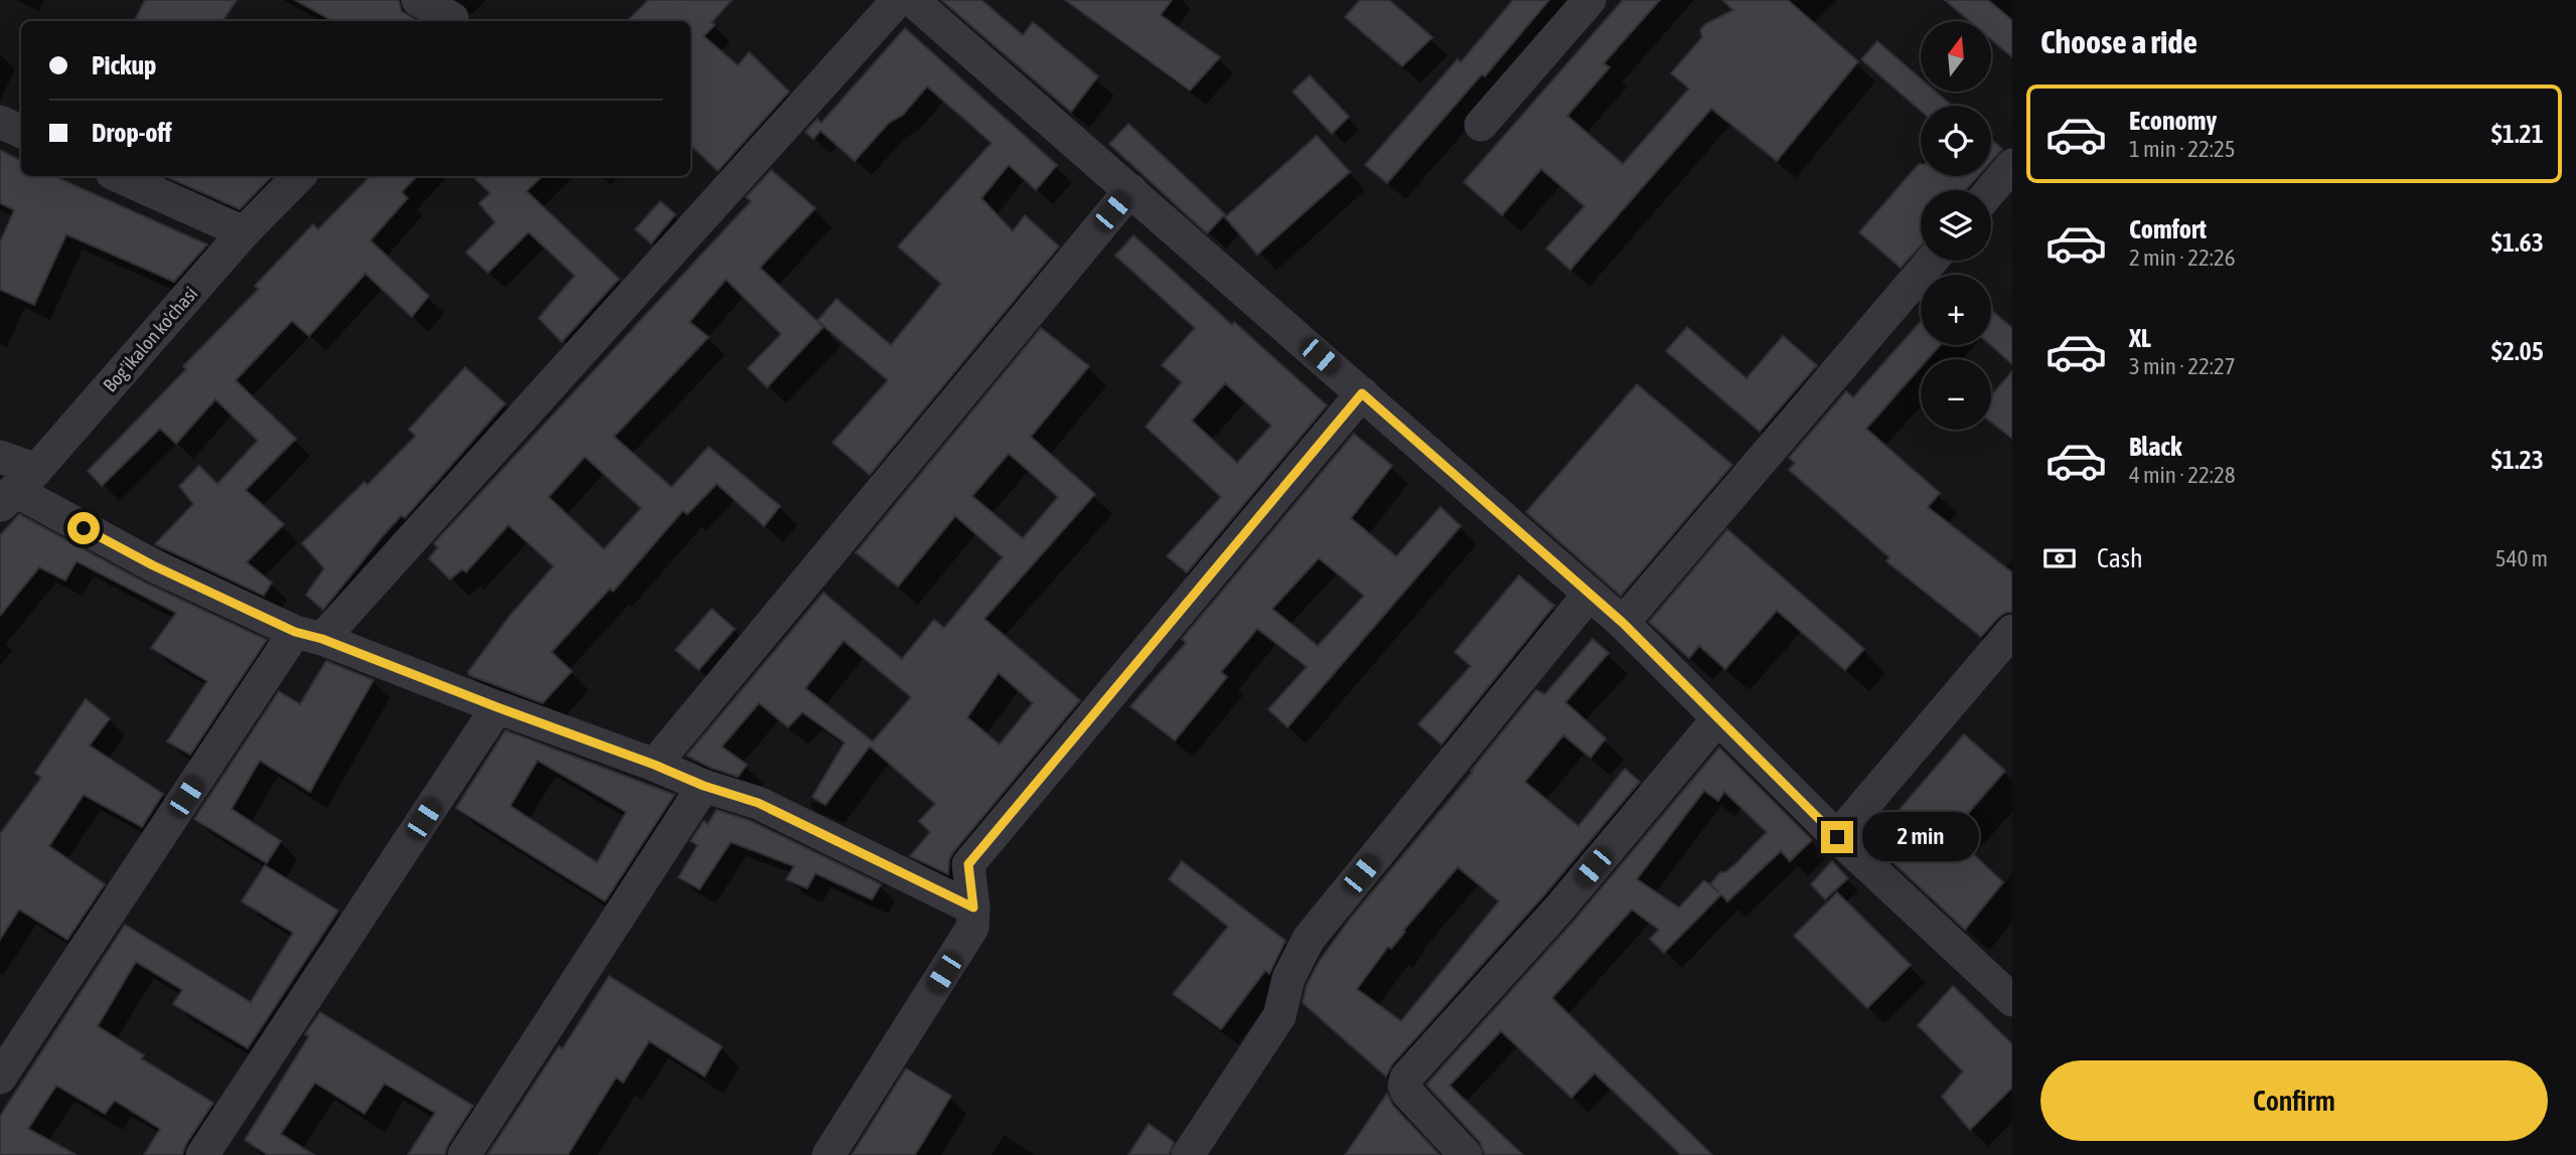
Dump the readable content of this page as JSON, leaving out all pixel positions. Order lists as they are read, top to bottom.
{
  "streets": {
    "street": ["Bog'ikalon ko'chasi"]
  },
  "north": "top",
  "page": {
    "heading": "Choose a ride",
    "map_buttons": ["+", "−"],
    "banner": ["Pickup", "Drop-off"],
    "list": [
      {
        "name": "Economy",
        "note": "1 min · 22:25",
        "value": "$1.21"
      },
      {
        "name": "Comfort",
        "note": "2 min · 22:26",
        "value": "$1.63"
      },
      {
        "name": "XL",
        "note": "3 min · 22:27",
        "value": "$2.05"
      },
      {
        "name": "Black",
        "note": "4 min · 22:28",
        "value": "$1.23"
      }
    ],
    "pay": ["Cash", "540 m"],
    "bubble": "2 min",
    "buttons": "Confirm"
  }
}
